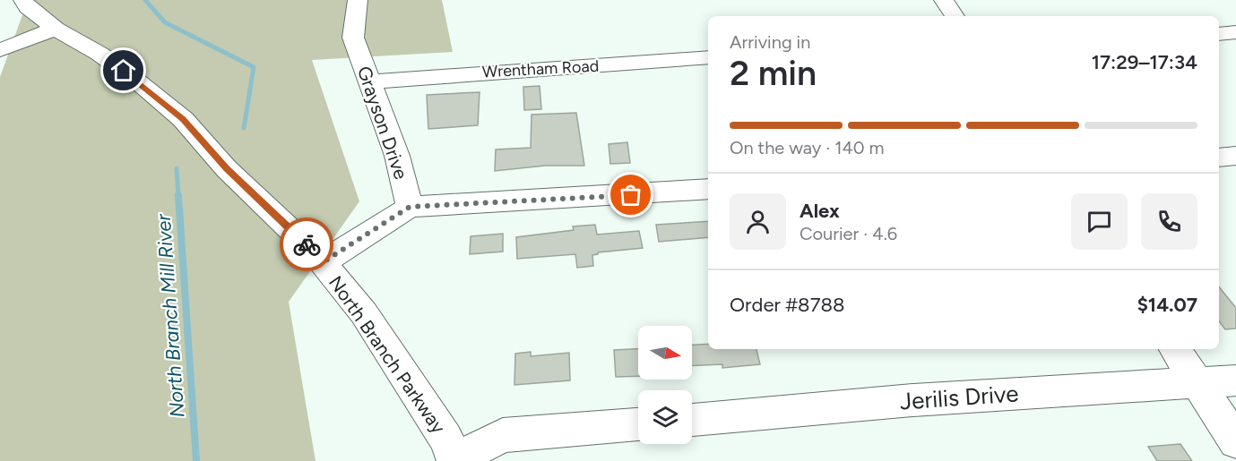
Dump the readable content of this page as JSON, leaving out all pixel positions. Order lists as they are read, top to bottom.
{
  "streets": {
    "street": [
      "Wrentham Road",
      "Grayson Drive",
      "North Branch Parkway",
      "Jerilis Drive"
    ]
  },
  "crossings": [
    ["Wrentham Road", "Grayson Drive"]
  ],
  "water": ["North Branch Mill River"],
  "north": "right",
  "page": {
    "heading": ["2 min", "Arriving in", "17:29–17:34"],
    "panel": [
      "Alex",
      "Courier · 4.6",
      "Order #8788",
      "$14.07"
    ],
    "bar": "On the way · 140 m"
  }
}
